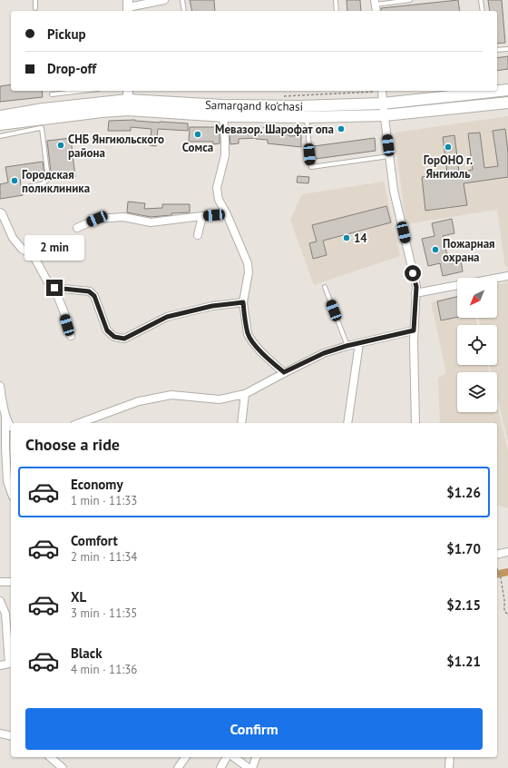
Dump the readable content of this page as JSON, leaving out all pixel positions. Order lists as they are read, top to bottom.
{
  "streets": {
    "main road": ["Samarqand ko'chasi"]
  },
  "places": [
    "Мевазор. Шарофат опа",
    "Сомса",
    "СНБ Янгиюльского района",
    "ГорОНО г. Янгиюль",
    "Городская поликлиника",
    "14",
    "Пожарная охрана"
  ],
  "north": "bottom left",
  "page": {
    "banner": ["Pickup", "Drop-off"],
    "bubble": "2 min",
    "heading": "Choose a ride",
    "list": [
      {
        "name": "Economy",
        "note": "1 min · 11:33",
        "value": "$1.26"
      },
      {
        "name": "Comfort",
        "note": "2 min · 11:34",
        "value": "$1.70"
      },
      {
        "name": "XL",
        "note": "3 min · 11:35",
        "value": "$2.15"
      },
      {
        "name": "Black",
        "note": "4 min · 11:36",
        "value": "$1.21"
      }
    ],
    "buttons": "Confirm"
  }
}
